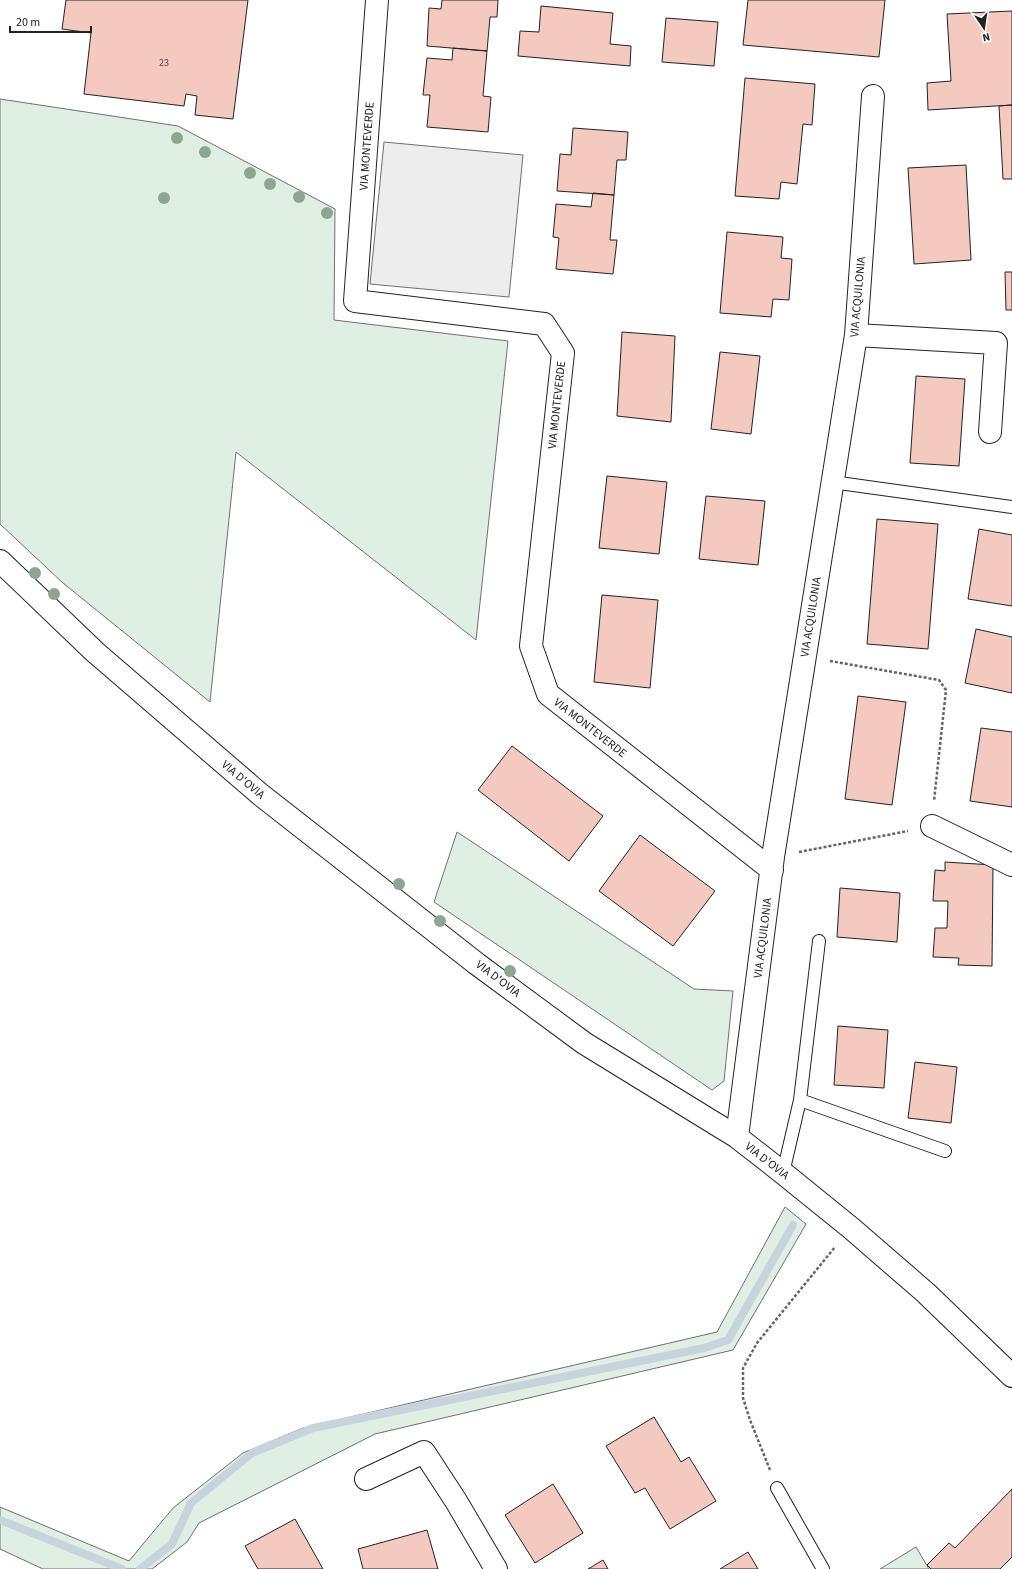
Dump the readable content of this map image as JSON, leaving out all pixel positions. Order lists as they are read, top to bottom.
{
  "streets": {
    "street": ["VIA MONTEVERDE", "VIA ACQUILONIA", "VIA D'OVIA"]
  },
  "crossings": [
    ["VIA MONTEVERDE", "VIA ACQUILONIA"],
    ["VIA ACQUILONIA", "VIA D'OVIA"]
  ],
  "house_numbers": ["23"],
  "scale_bar": "20 m",
  "north": "bottom"
}
